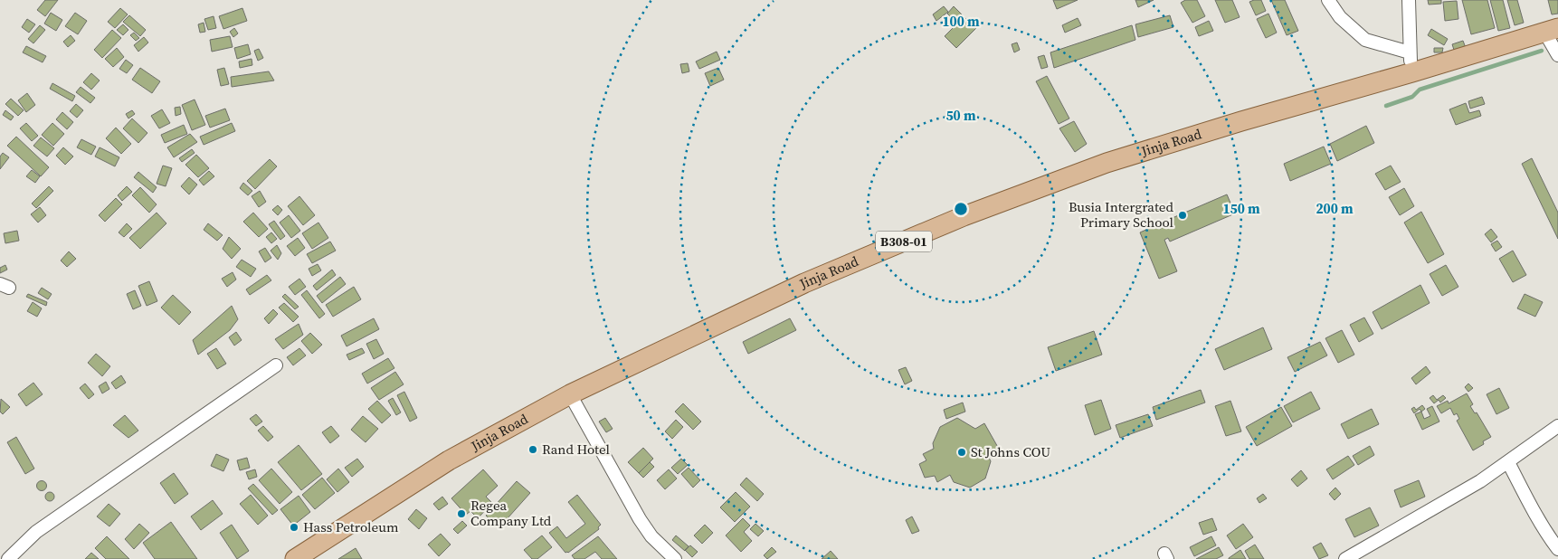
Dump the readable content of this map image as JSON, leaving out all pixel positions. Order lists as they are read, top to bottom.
{
  "streets": {
    "main road": ["Jinja Road", "B308-01"]
  },
  "places": [
    "Busia Intergrated Primary School",
    "Rand Hotel",
    "St Johns COU",
    "Regea Company Ltd",
    "Hass Petroleum"
  ],
  "rings": [
    "100 m",
    "50 m",
    "150 m",
    "200 m"
  ]
}
